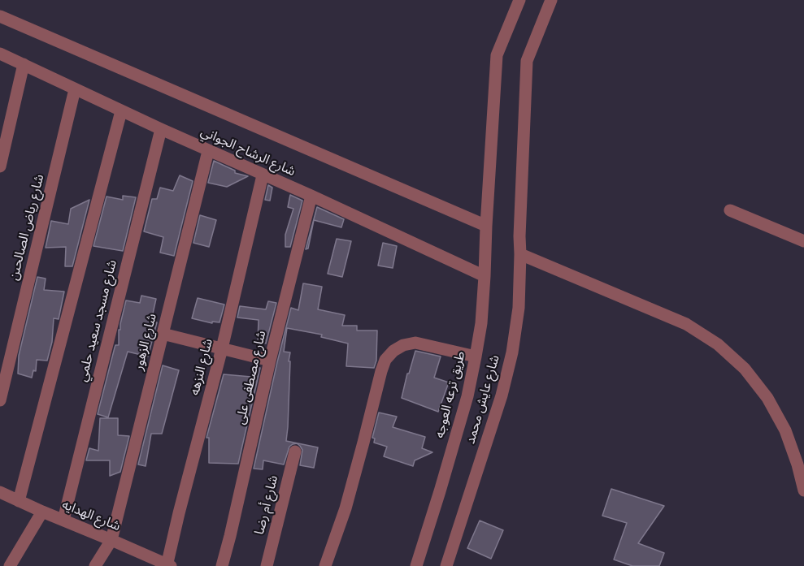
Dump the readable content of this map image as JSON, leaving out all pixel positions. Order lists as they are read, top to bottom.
{
  "streets": {
    "street": [
      "شارع الرشاح الجواني",
      "شارع رياض الصالحىن",
      "شارع مسجد سعيد حلمي",
      "شارع الزهور",
      "شارع النزهه",
      "شارع مصطفى على",
      "طريق ترعه العوجه",
      "شارع عايش محمد",
      "شارع أم رضا",
      "شارع الهدايه"
    ]
  },
  "crossings": [
    ["شارع الرشاح الجواني", "شارع رياض الصالحىن"],
    ["شارع الرشاح الجواني", "شارع مسجد سعيد حلمي"],
    ["شارع الرشاح الجواني", "شارع الزهور"],
    ["شارع الرشاح الجواني", "شارع النزهه"],
    ["شارع الرشاح الجواني", "شارع مصطفى على"],
    ["شارع الرشاح الجواني", "طريق ترعه العوجه"],
    ["شارع مسجد سعيد حلمي", "شارع الهدايه"],
    ["شارع الزهور", "شارع الهدايه"],
    ["شارع النزهه", "شارع الهدايه"]
  ]
}
